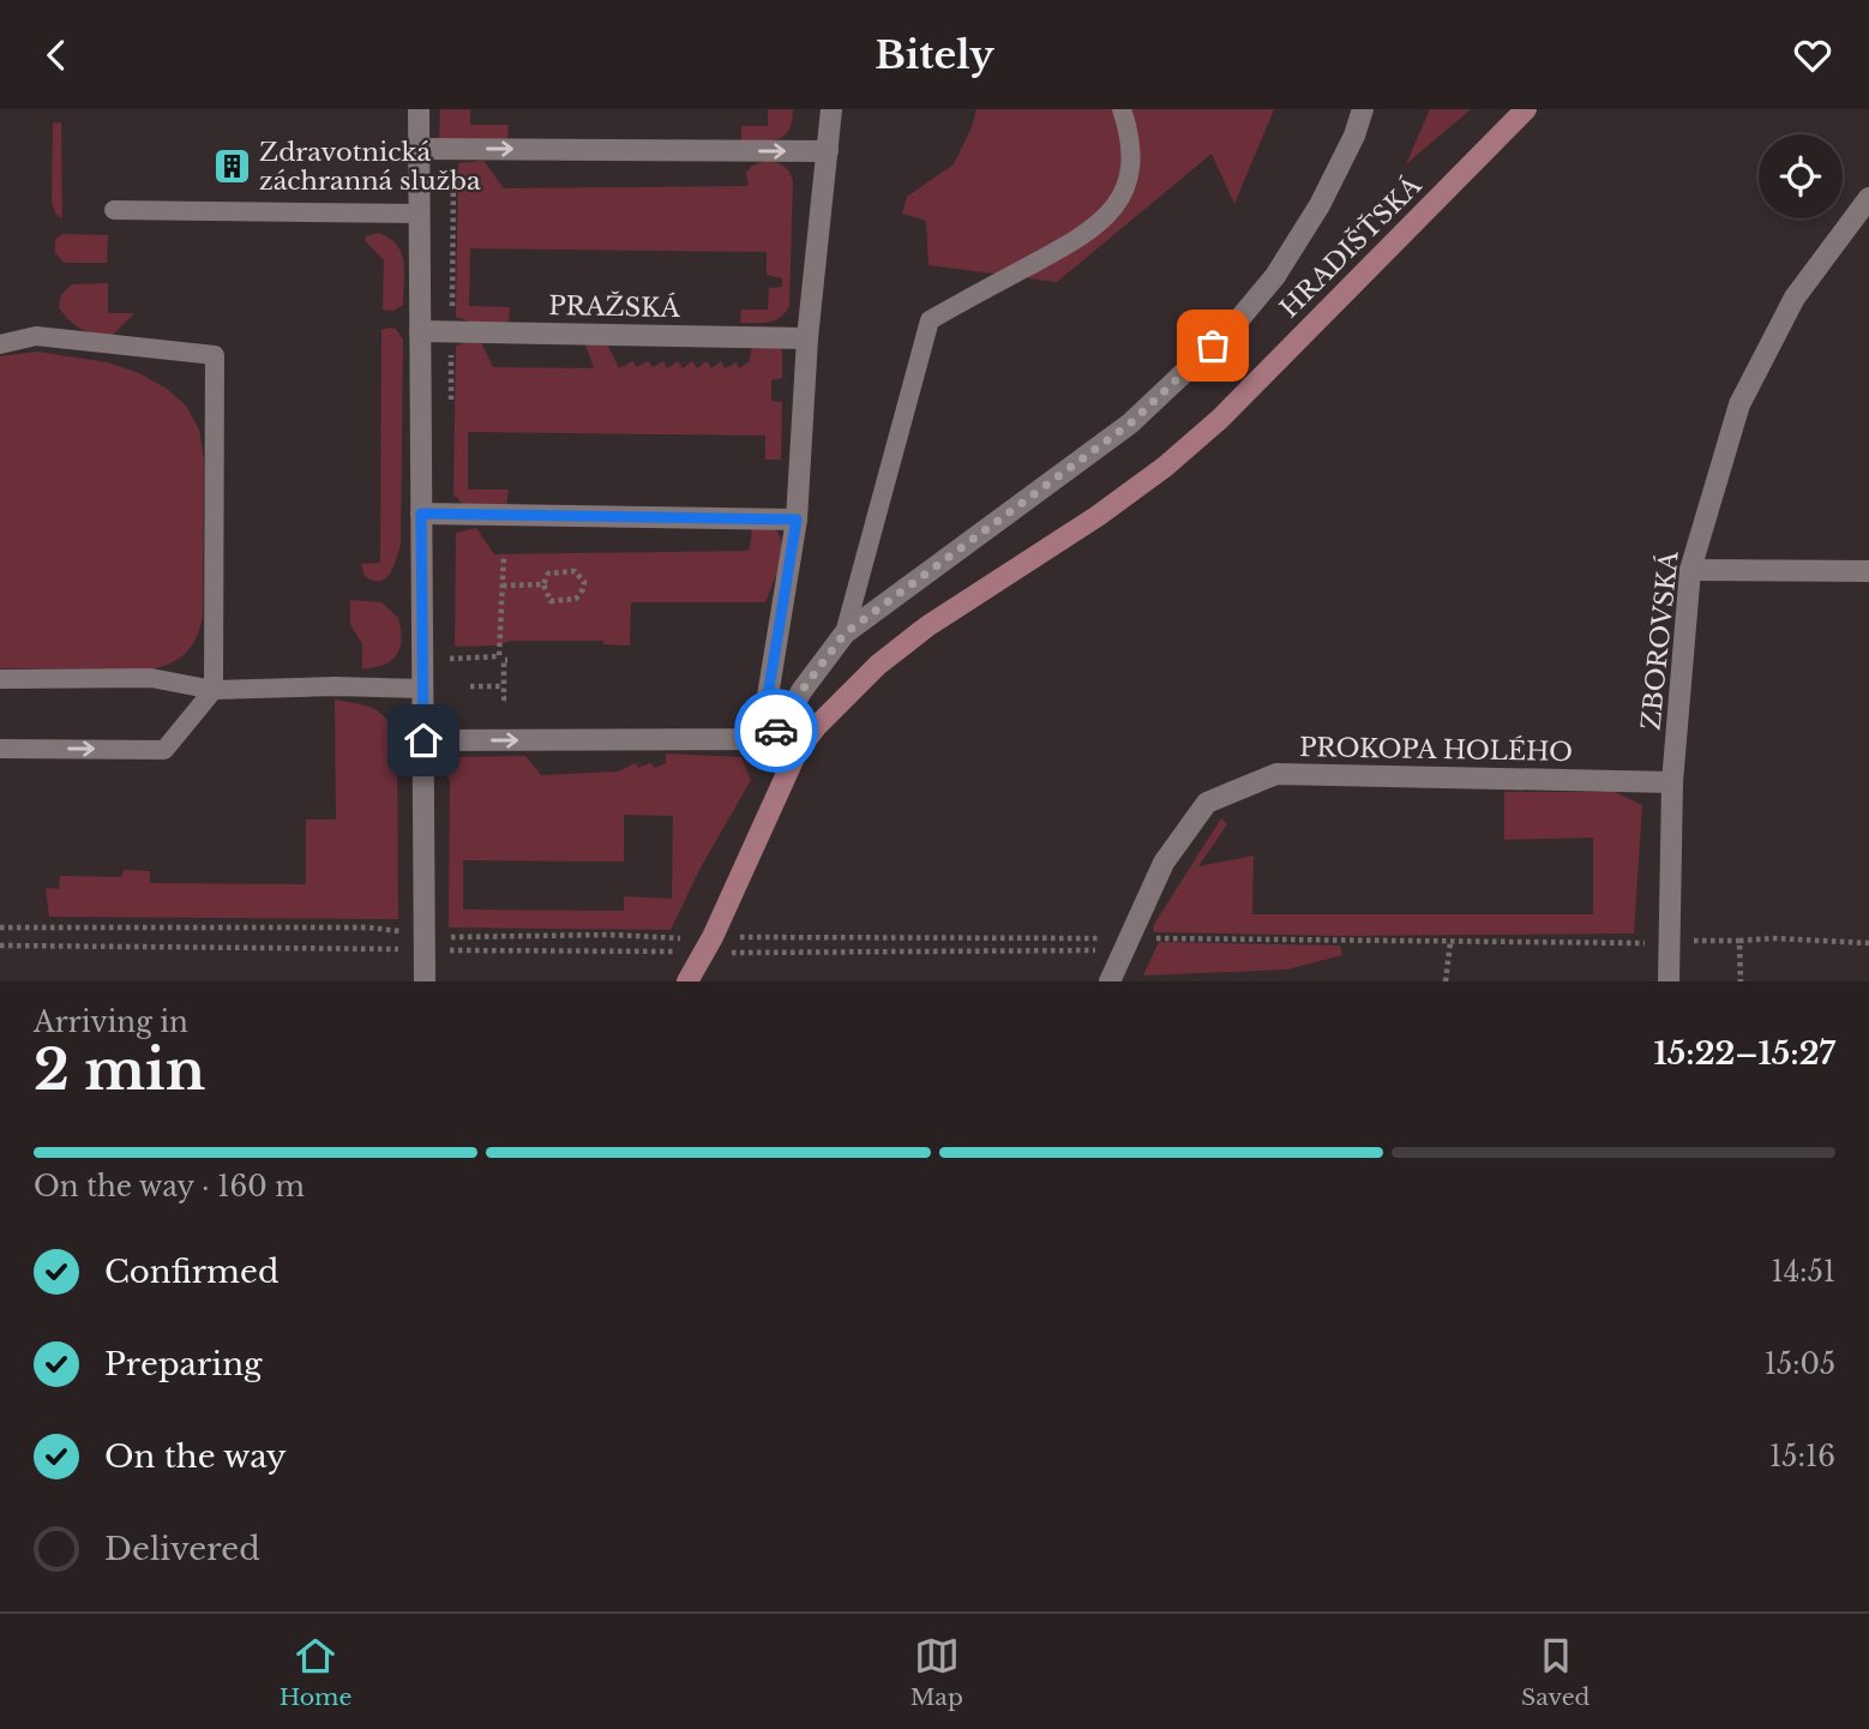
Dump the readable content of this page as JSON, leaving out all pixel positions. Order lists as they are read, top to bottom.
{
  "streets": {
    "street": [
      "HRADIŠŤSKÁ",
      "PRAŽSKÁ",
      "ZBOROVSKÁ",
      "PROKOPA HOLÉHO"
    ]
  },
  "crossings": [
    ["ZBOROVSKÁ", "PROKOPA HOLÉHO"]
  ],
  "places": {
    "building": ["Zdravotnická záchranná služba"]
  },
  "page": {
    "header": "Bitely",
    "heading": ["2 min", "Arriving in", "15:22–15:27"],
    "bar": "On the way · 160 m",
    "list": [
      ["Confirmed", "14:51"],
      ["Preparing", "15:05"],
      ["On the way", "15:16"],
      "Delivered"
    ],
    "tabs": ["Home", "Map", "Saved"]
  }
}
